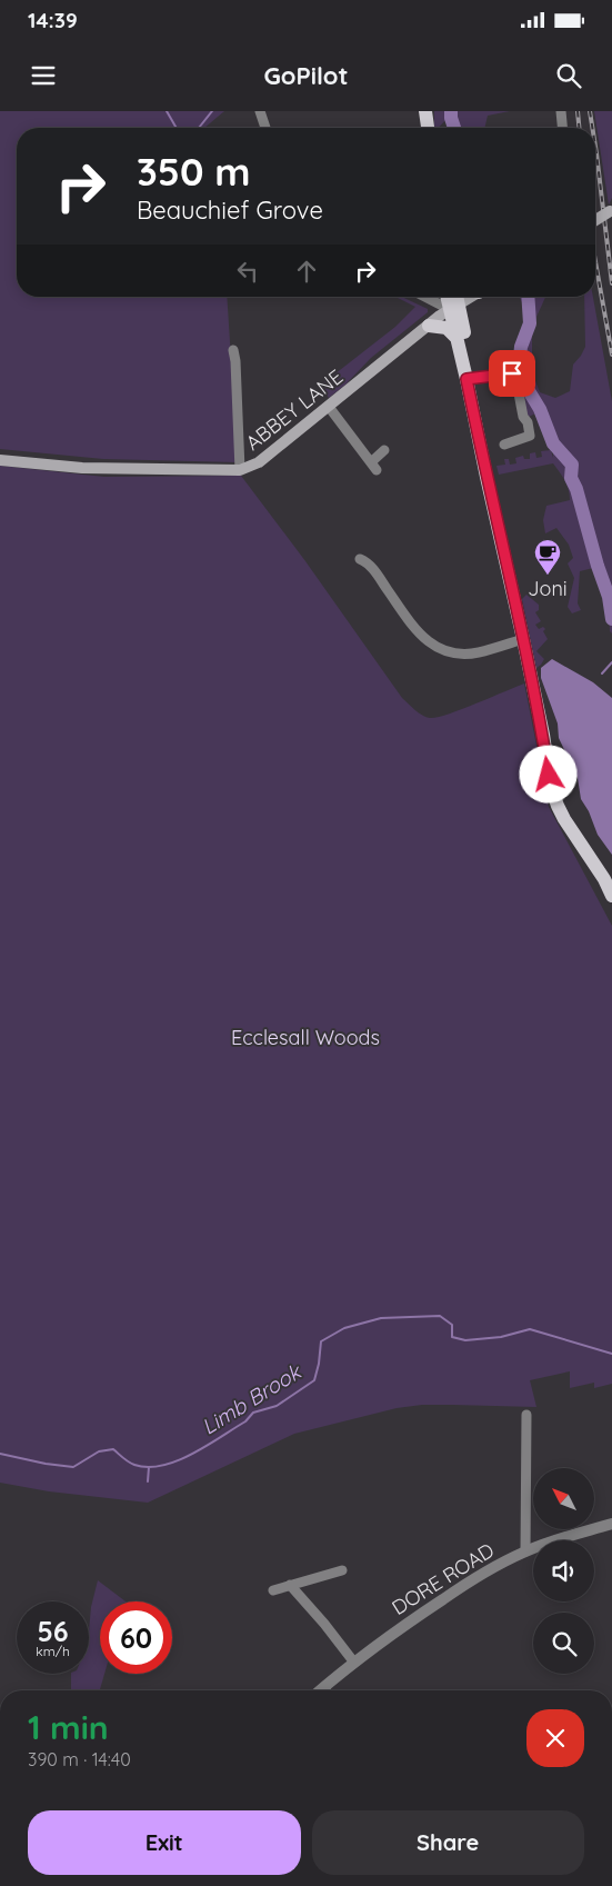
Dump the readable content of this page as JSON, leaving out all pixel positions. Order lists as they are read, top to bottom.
{
  "streets": {
    "main road": ["ABBEY LANE"],
    "street": ["DORE ROAD"]
  },
  "water": ["Limb Brook"],
  "parks": ["Ecclesall Woods"],
  "places": {
    "cafe": ["Joni"]
  },
  "north": "top left",
  "page": {
    "status": "14:39",
    "header": "GoPilot",
    "turn": ["350 m", "Beauchief Grove"],
    "speed": "56 km/h",
    "limit": "60",
    "heading": ["1 min", "390 m · 14:40"],
    "buttons": ["Exit", "Share"]
  }
}
